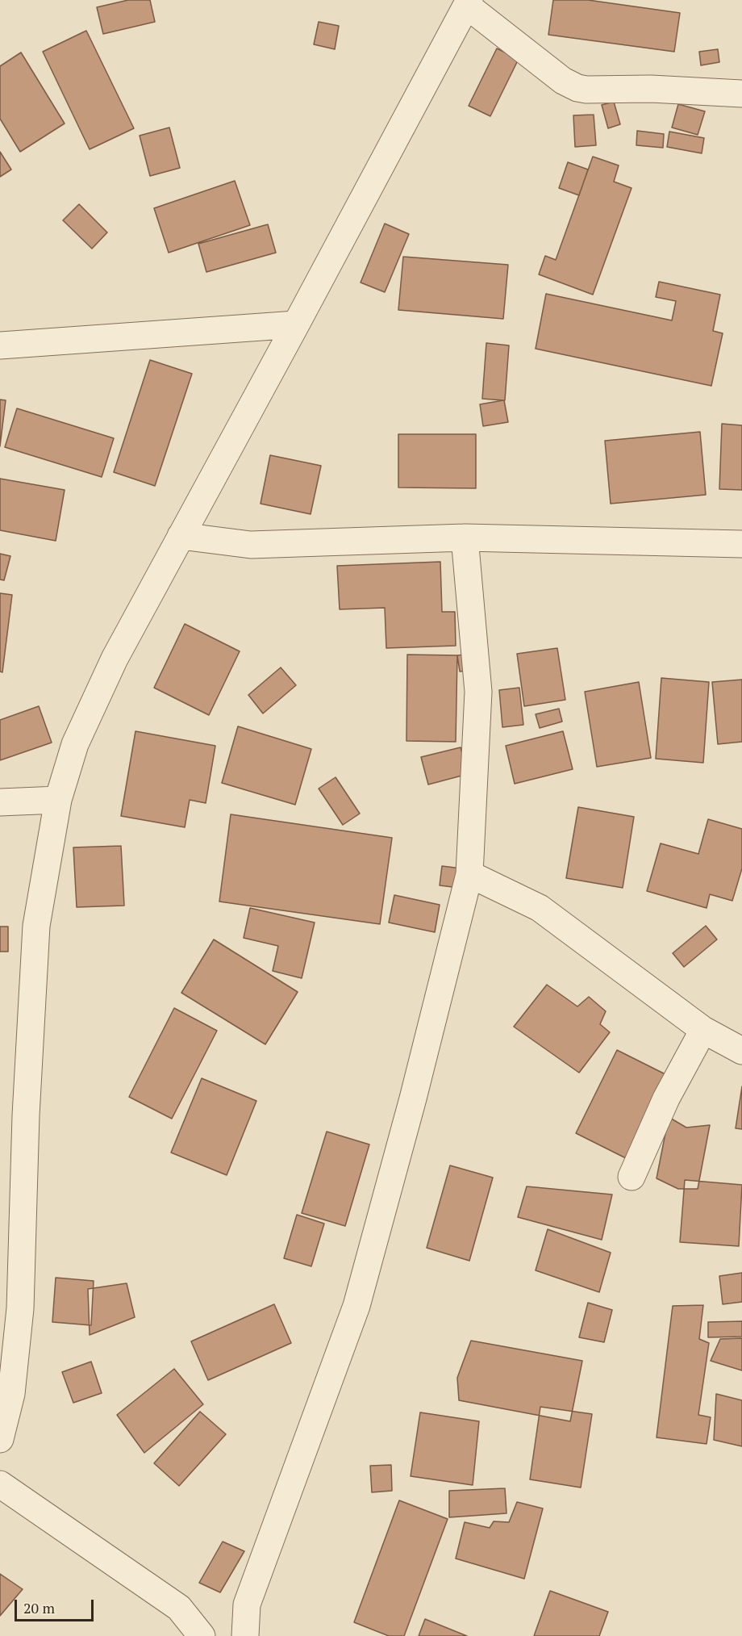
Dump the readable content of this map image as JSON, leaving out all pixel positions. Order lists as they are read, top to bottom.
{
  "scale_bar": "20 m"
}
